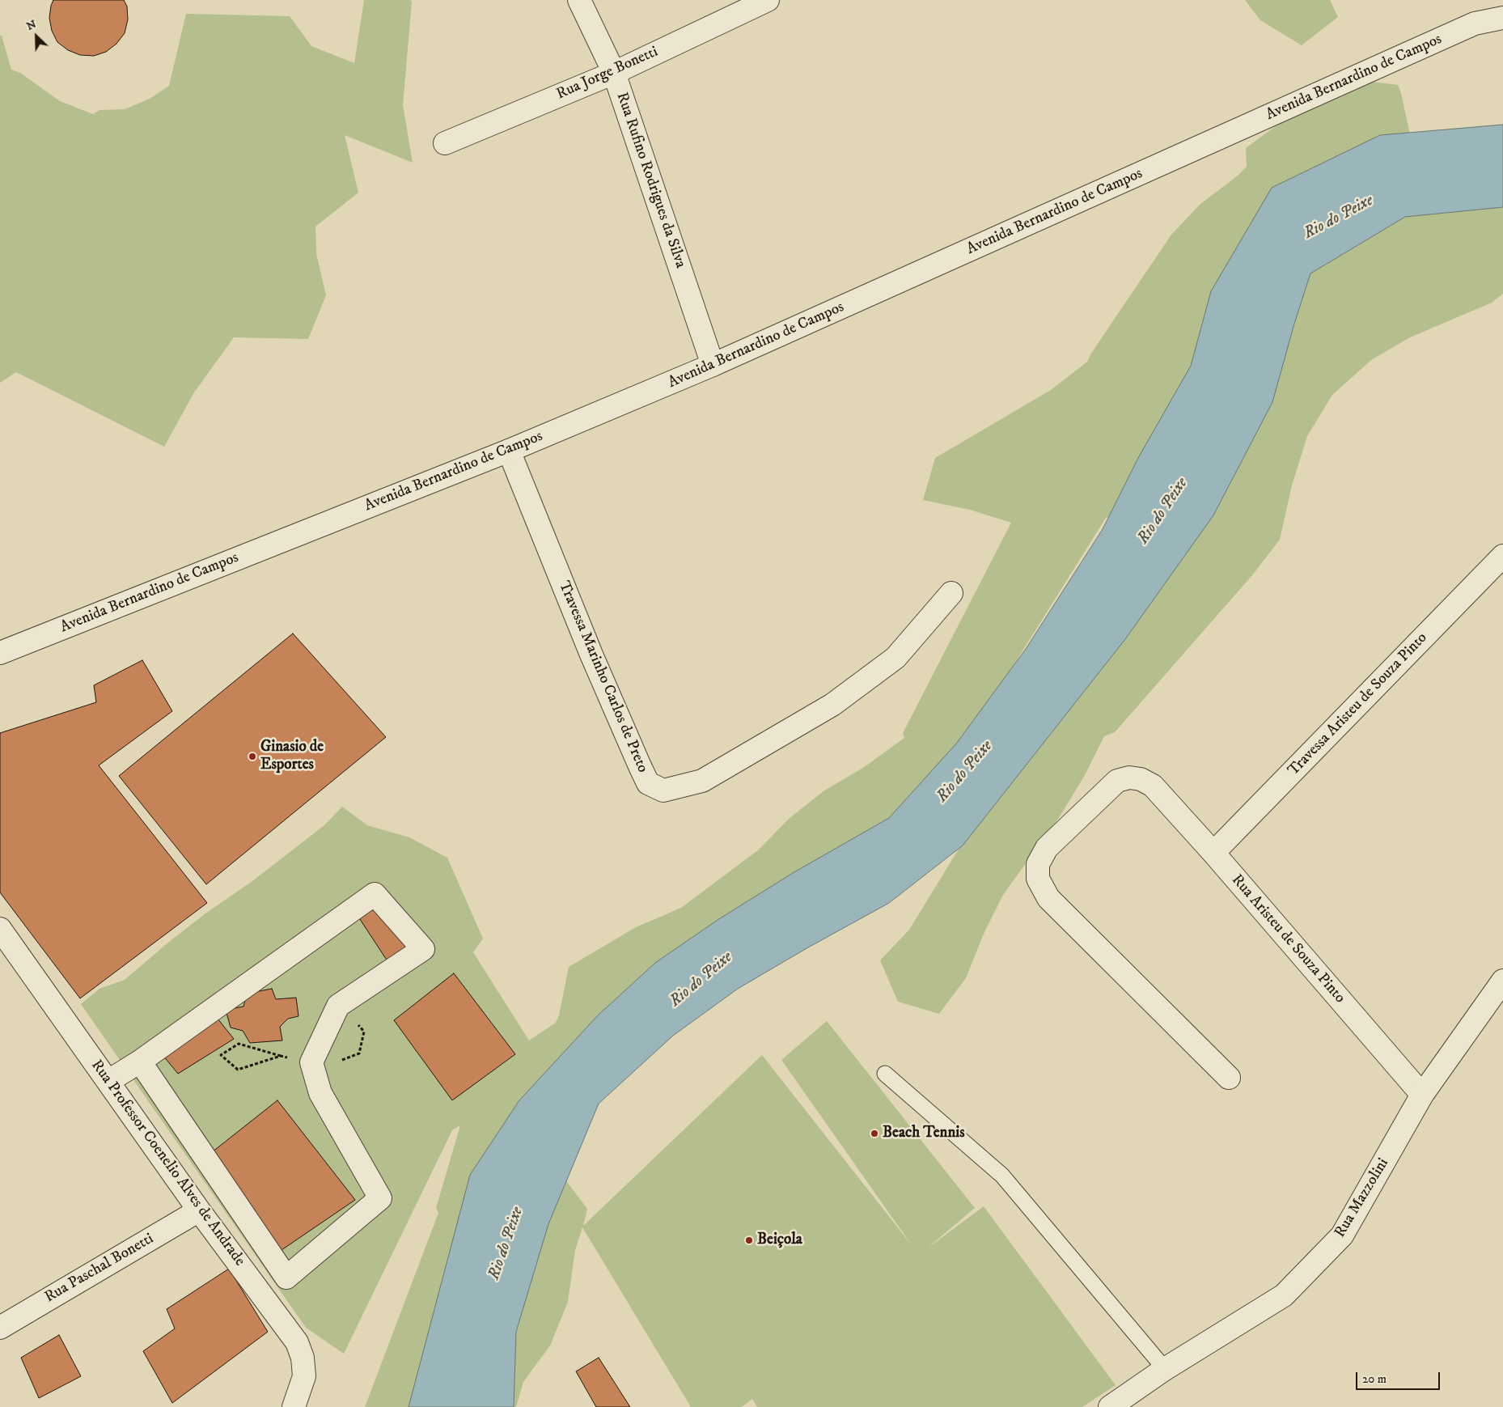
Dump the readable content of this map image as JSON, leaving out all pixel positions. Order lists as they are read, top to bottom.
{
  "streets": {
    "street": [
      "Rua Jorge Bonetti",
      "Avenida Bernardino de Campos",
      "Rua Rufino Rodrigues da Silva",
      "Travessa Marinho Carlos de Preto",
      "Travessa Aristeu de Souza Pinto",
      "Rua Aristeu de Souza Pinto",
      "Rua Professor Coenelio Alves de Andrade",
      "Rua Mazzolini",
      "Rua Paschal Bonetti"
    ]
  },
  "crossings": [
    ["Rua Jorge Bonetti", "Rua Rufino Rodrigues da Silva"],
    ["Avenida Bernardino de Campos", "Rua Rufino Rodrigues da Silva"],
    ["Avenida Bernardino de Campos", "Travessa Marinho Carlos de Preto"],
    ["Travessa Aristeu de Souza Pinto", "Rua Aristeu de Souza Pinto"],
    ["Rua Aristeu de Souza Pinto", "Rua Mazzolini"],
    ["Rua Professor Coenelio Alves de Andrade", "Rua Paschal Bonetti"]
  ],
  "water": ["Rio do Peixe"],
  "places": ["Ginasio de Esportes", "Beach Tennis", "Beiçola"],
  "scale_bar": "20 m",
  "north": "top left"
}
